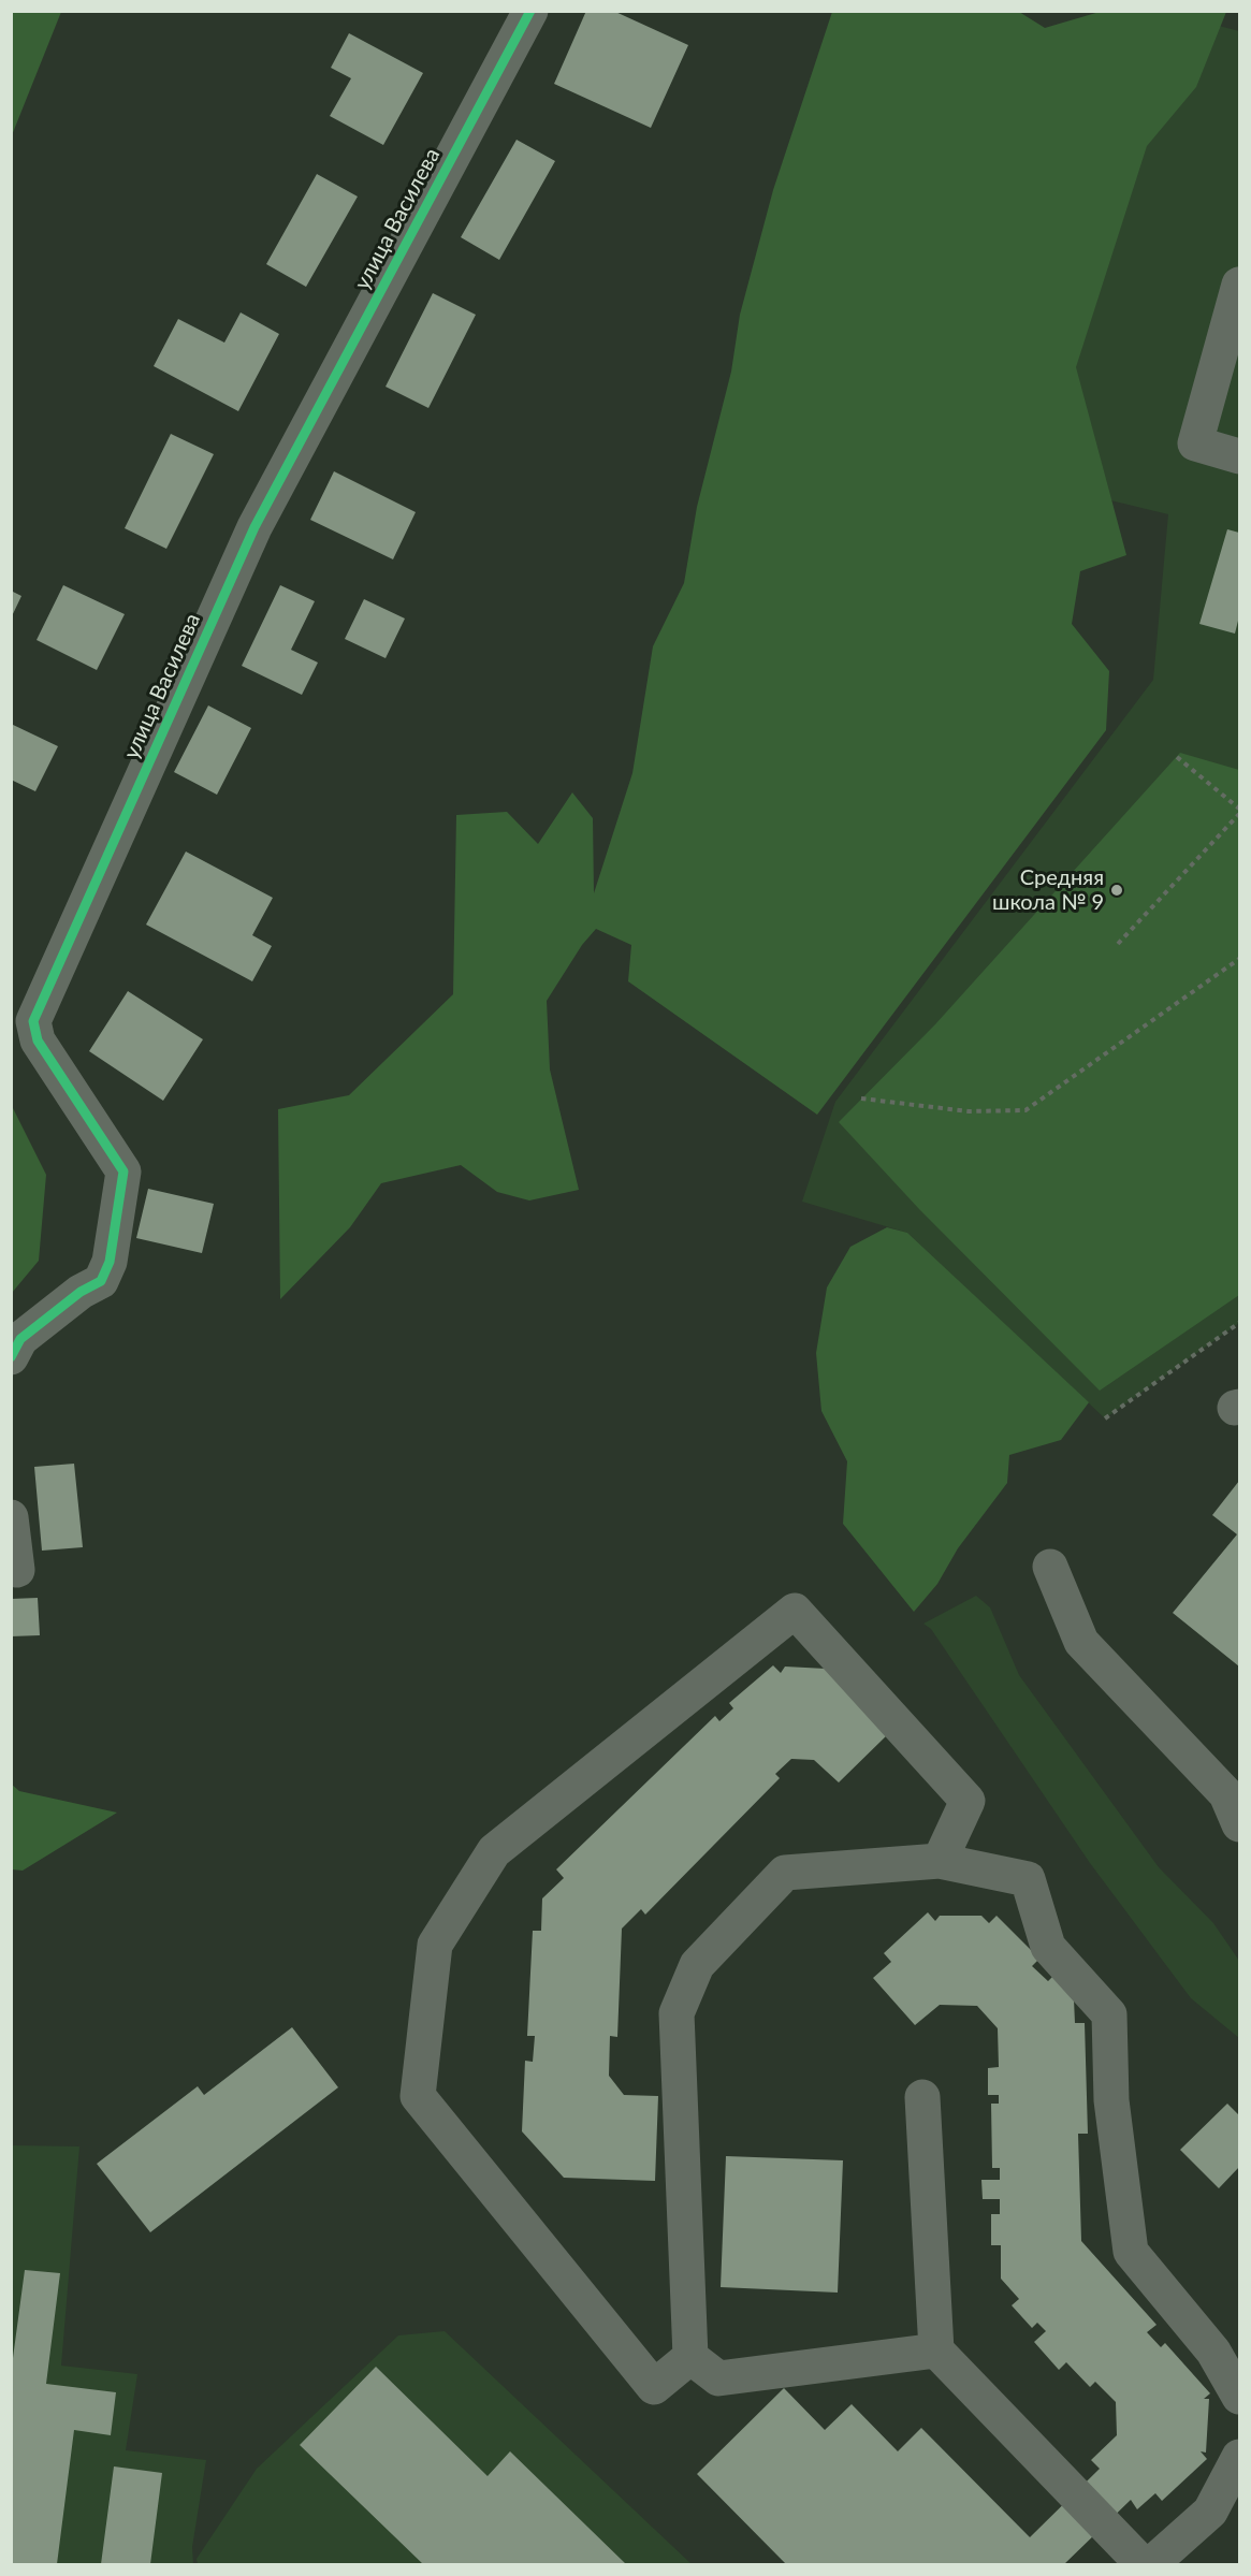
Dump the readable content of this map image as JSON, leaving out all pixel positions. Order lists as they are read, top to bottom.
{
  "streets": {
    "street": ["улица Василева"]
  },
  "places": ["Средняя школа № 9"]
}
